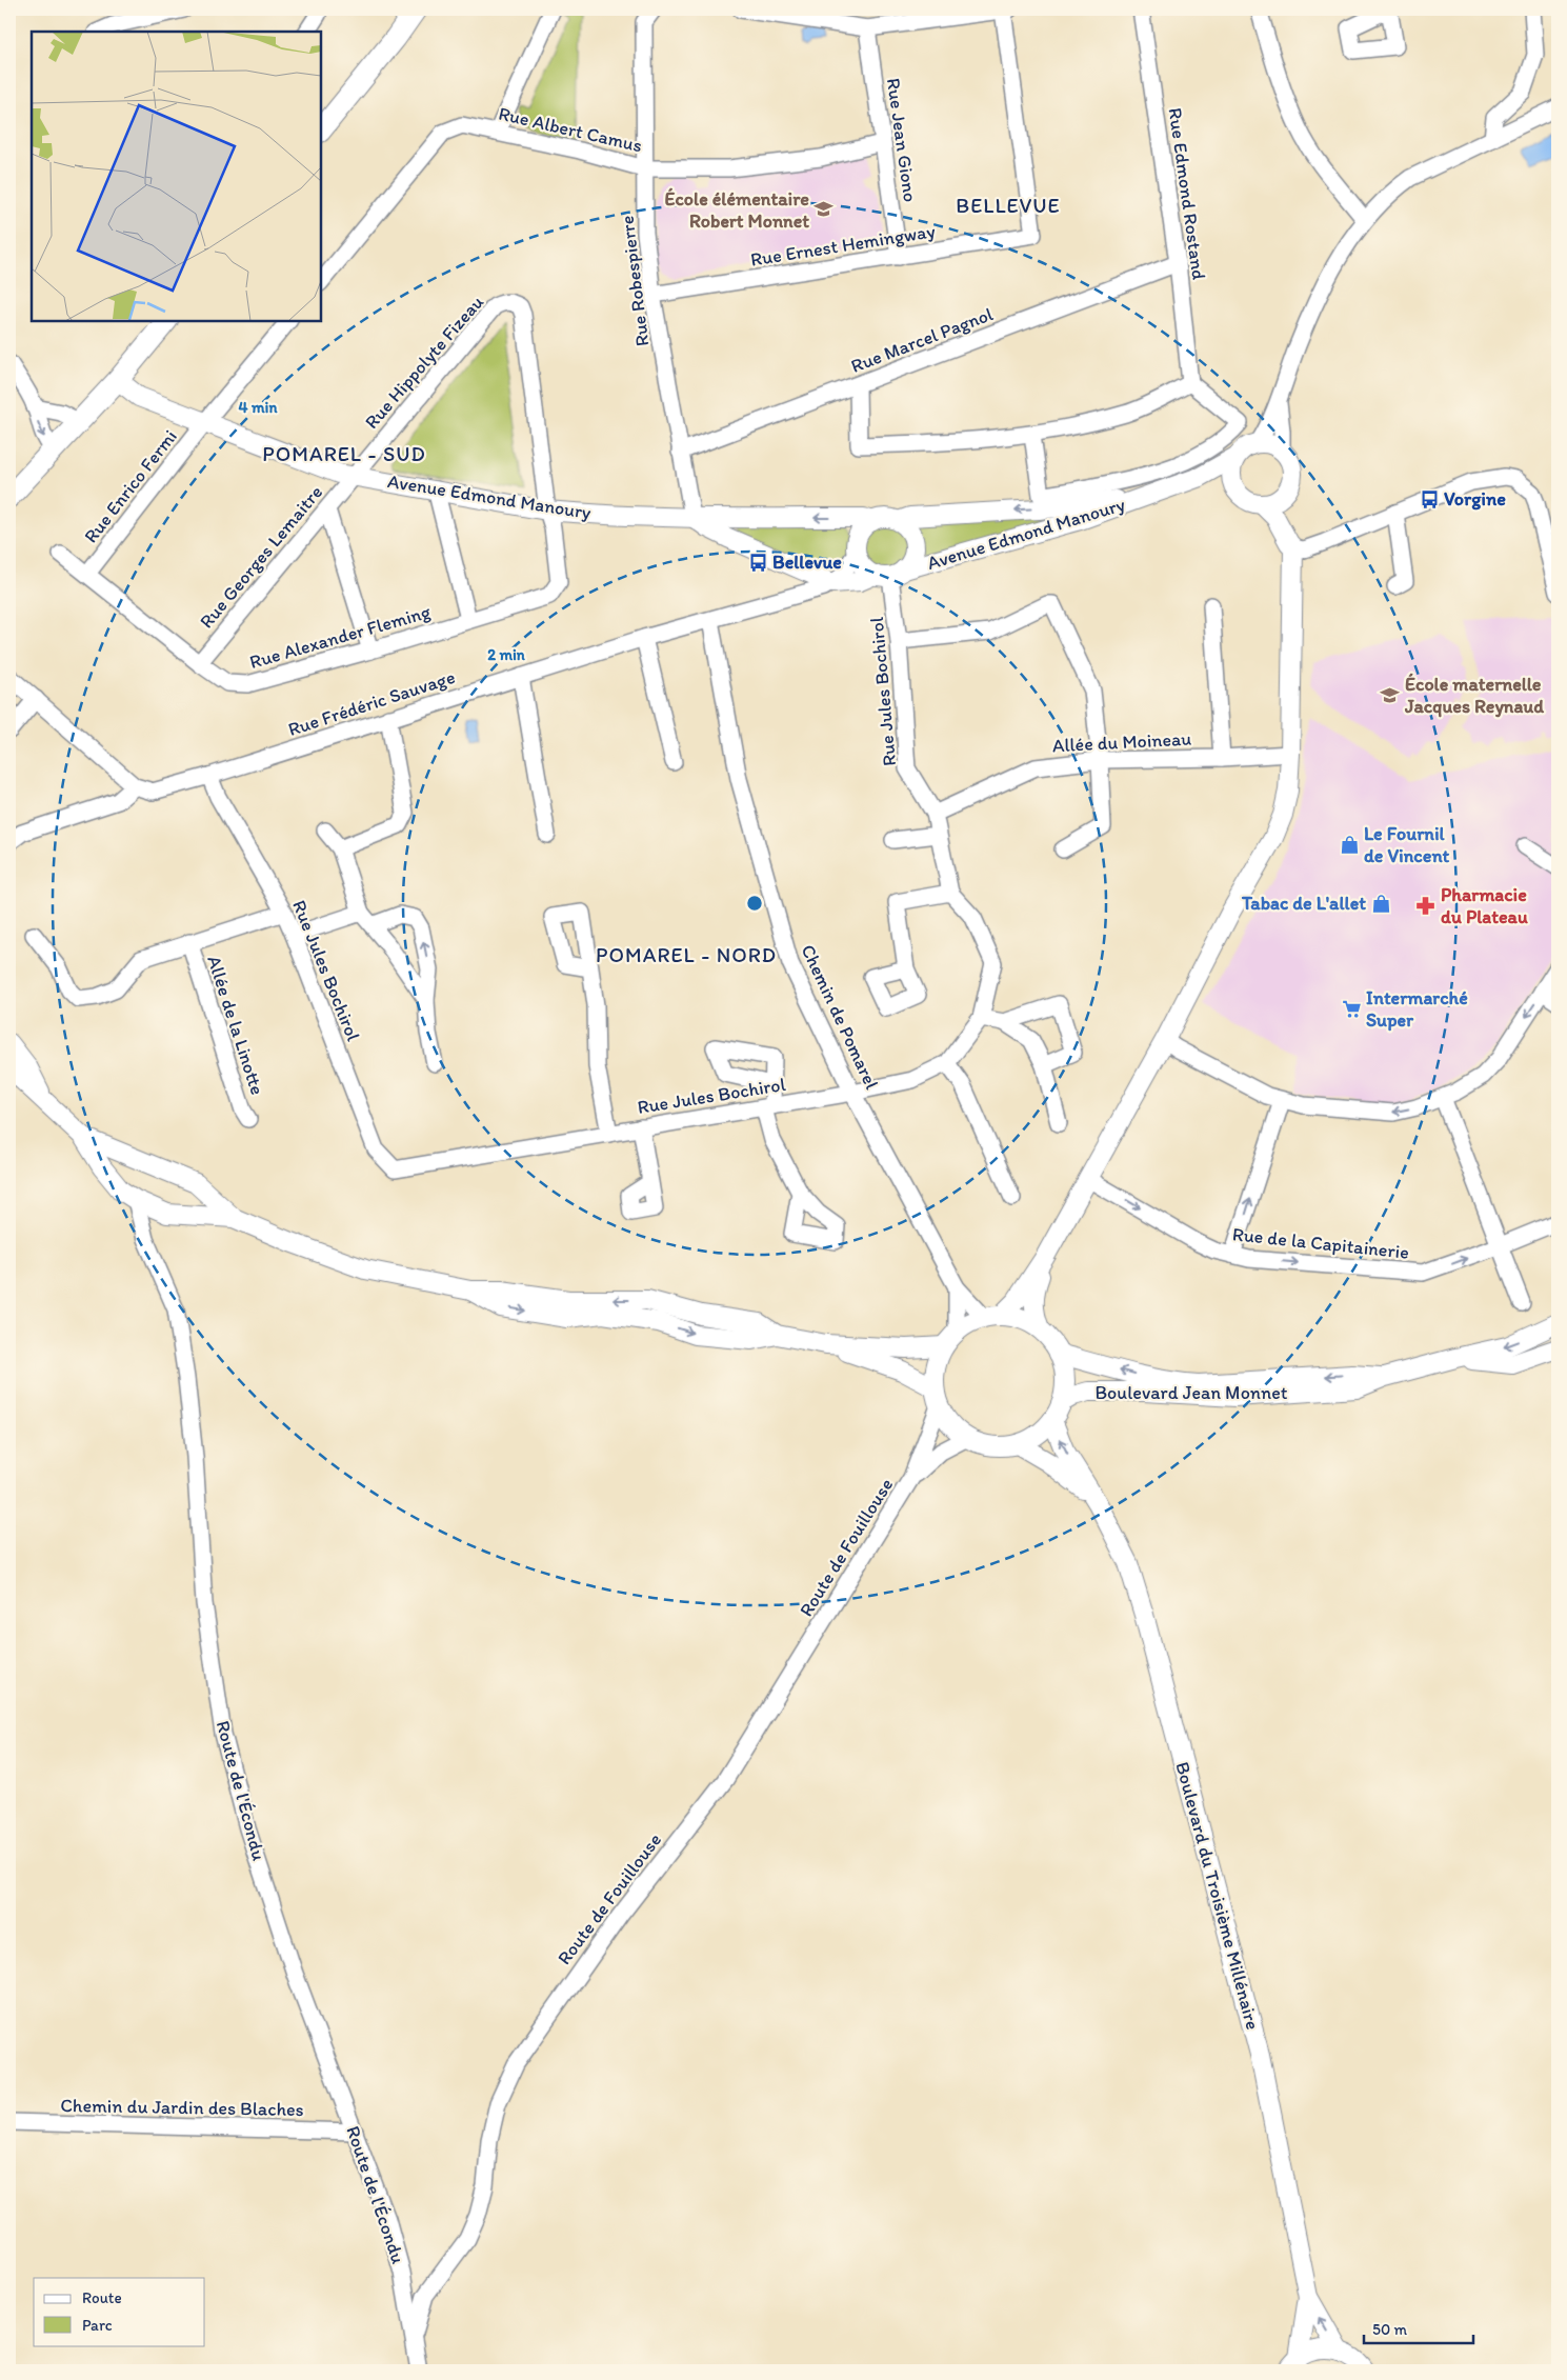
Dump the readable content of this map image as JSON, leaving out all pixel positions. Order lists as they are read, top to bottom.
{
  "streets": {
    "street": [
      "Rue Albert Camus",
      "Rue Jean Giono",
      "Rue Edmond Rostand",
      "Rue Ernest Hemingway",
      "Rue Robespierre",
      "Rue Marcel Pagnol",
      "Rue Hippolyte Fizeau",
      "Rue Enrico Fermi",
      "Avenue Edmond Manoury",
      "Rue Georges Lemaitre",
      "Rue Alexander Fleming",
      "Rue Jules Bochirol",
      "Rue Frédéric Sauvage",
      "Allée du Moineau",
      "Chemin de Pomarel",
      "Allée de la Linotte",
      "Rue de la Capitainerie",
      "Boulevard Jean Monnet",
      "Route de Fouillouse",
      "Route de l'Écondu",
      "Boulevard du Troisième Millénaire",
      "Chemin du Jardin des Blaches"
    ]
  },
  "crossings": [
    ["Rue Albert Camus", "Rue Jean Giono"],
    ["Rue Albert Camus", "Rue Robespierre"],
    ["Rue Jean Giono", "Rue Ernest Hemingway"],
    ["Rue Edmond Rostand", "Rue Marcel Pagnol"],
    ["Rue Ernest Hemingway", "Rue Robespierre"],
    ["Rue Robespierre", "Rue Marcel Pagnol"],
    ["Rue Robespierre", "Avenue Edmond Manoury"],
    ["Rue Hippolyte Fizeau", "Avenue Edmond Manoury"],
    ["Rue Hippolyte Fizeau", "Rue Georges Lemaitre"],
    ["Rue Hippolyte Fizeau", "Rue Alexander Fleming"],
    ["Rue Enrico Fermi", "Avenue Edmond Manoury"],
    ["Rue Enrico Fermi", "Rue Alexander Fleming"],
    ["Avenue Edmond Manoury", "Rue Georges Lemaitre"],
    ["Avenue Edmond Manoury", "Rue Alexander Fleming"],
    ["Avenue Edmond Manoury", "Rue Jules Bochirol"],
    ["Avenue Edmond Manoury", "Rue Frédéric Sauvage"],
    ["Rue Georges Lemaitre", "Rue Alexander Fleming"],
    ["Rue Jules Bochirol", "Rue Frédéric Sauvage"],
    ["Rue Jules Bochirol", "Allée du Moineau"],
    ["Rue Jules Bochirol", "Chemin de Pomarel"],
    ["Rue Frédéric Sauvage", "Chemin de Pomarel"],
    ["Chemin de Pomarel", "Boulevard Jean Monnet"],
    ["Chemin de Pomarel", "Route de Fouillouse"],
    ["Chemin de Pomarel", "Boulevard du Troisième Millénaire"],
    ["Boulevard Jean Monnet", "Route de Fouillouse"],
    ["Boulevard Jean Monnet", "Boulevard du Troisième Millénaire"],
    ["Route de Fouillouse", "Route de l'Écondu"],
    ["Route de Fouillouse", "Boulevard du Troisième Millénaire"],
    ["Route de l'Écondu", "Chemin du Jardin des Blaches"]
  ],
  "one_way": ["Rue de la Capitainerie"],
  "districts": ["BELLEVUE", "POMAREL - SUD", "POMAREL - NORD"],
  "places": {
    "school or university": ["École élémentaire Robert Monnet", "École maternelle Jacques Reynaud"],
    "bus stop": ["Vorgine", "Bellevue"],
    "shop": ["Le Fournil de Vincent", "Tabac de L'allet"],
    "pharmacy": ["Pharmacie du Plateau"],
    "supermarket": ["Intermarché Super"]
  },
  "legend": ["Route", "Parc"],
  "scale_bar": "50 m",
  "rings": ["4 min", "2 min"]
}
